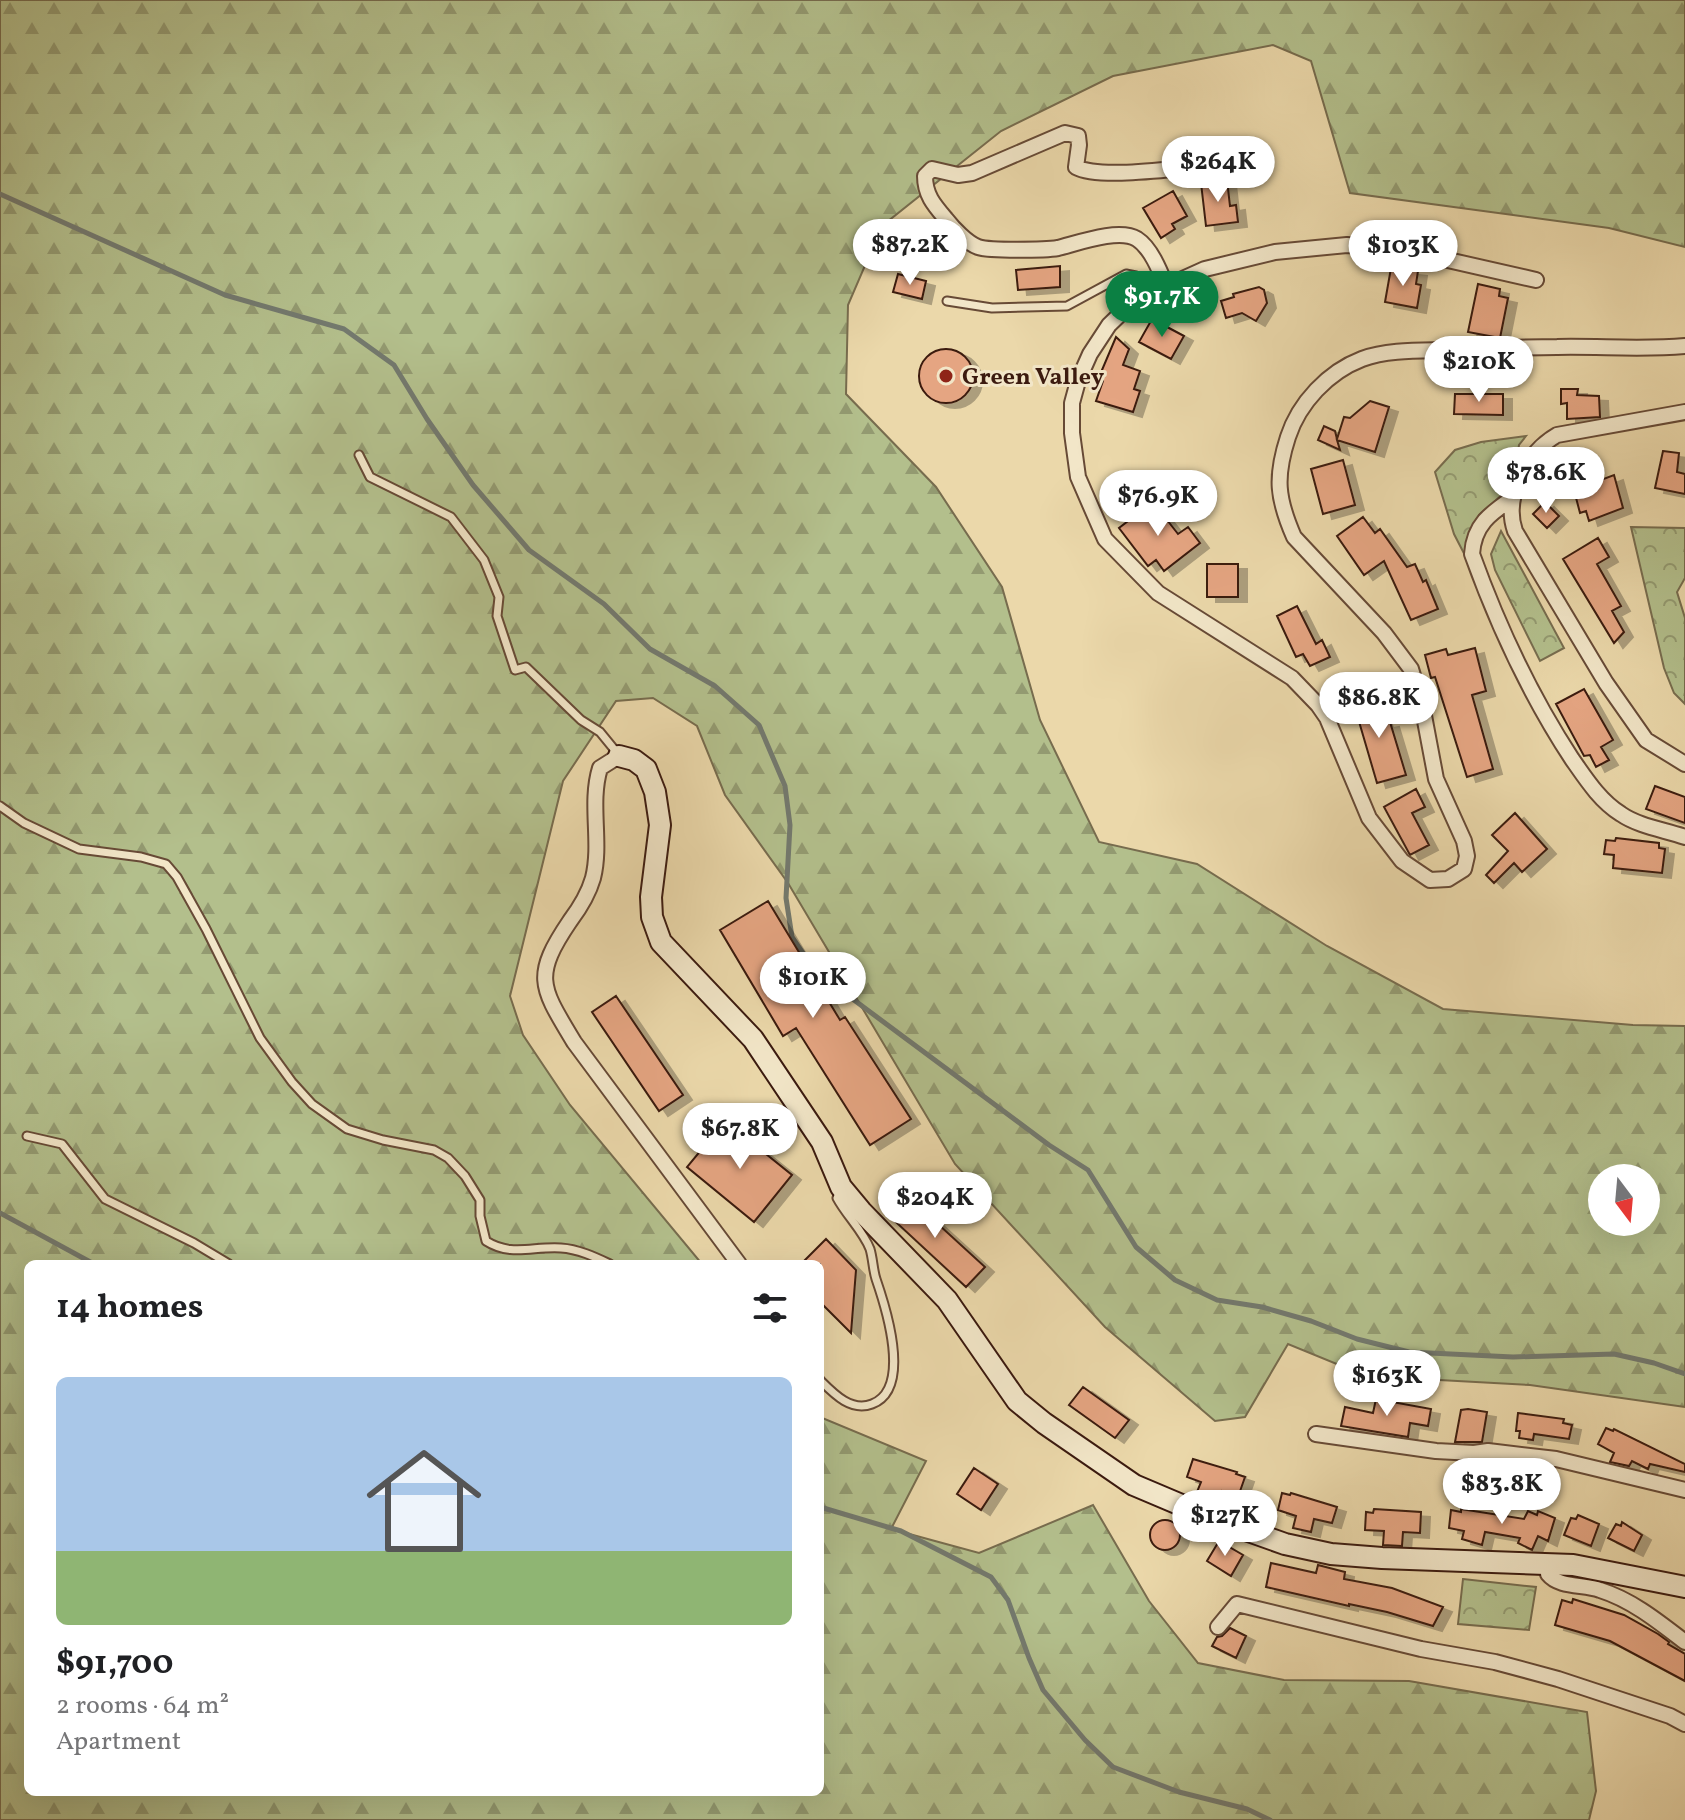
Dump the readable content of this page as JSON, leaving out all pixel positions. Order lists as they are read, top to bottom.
{
  "places": ["Green Valley"],
  "north": "bottom",
  "page": {
    "price": [
      "$264K",
      "$87.2K",
      "$103K",
      "$91.7K",
      "$210K",
      "$78.6K",
      "$76.9K",
      "$86.8K",
      "$101K",
      "$67.8K",
      "$204K",
      "$163K",
      "$83.8K",
      "$127K"
    ],
    "heading": "14 homes",
    "list": [
      {
        "name": "$91,700",
        "note": "2 rooms · 64 m² · Apartment"
      }
    ]
  }
}
